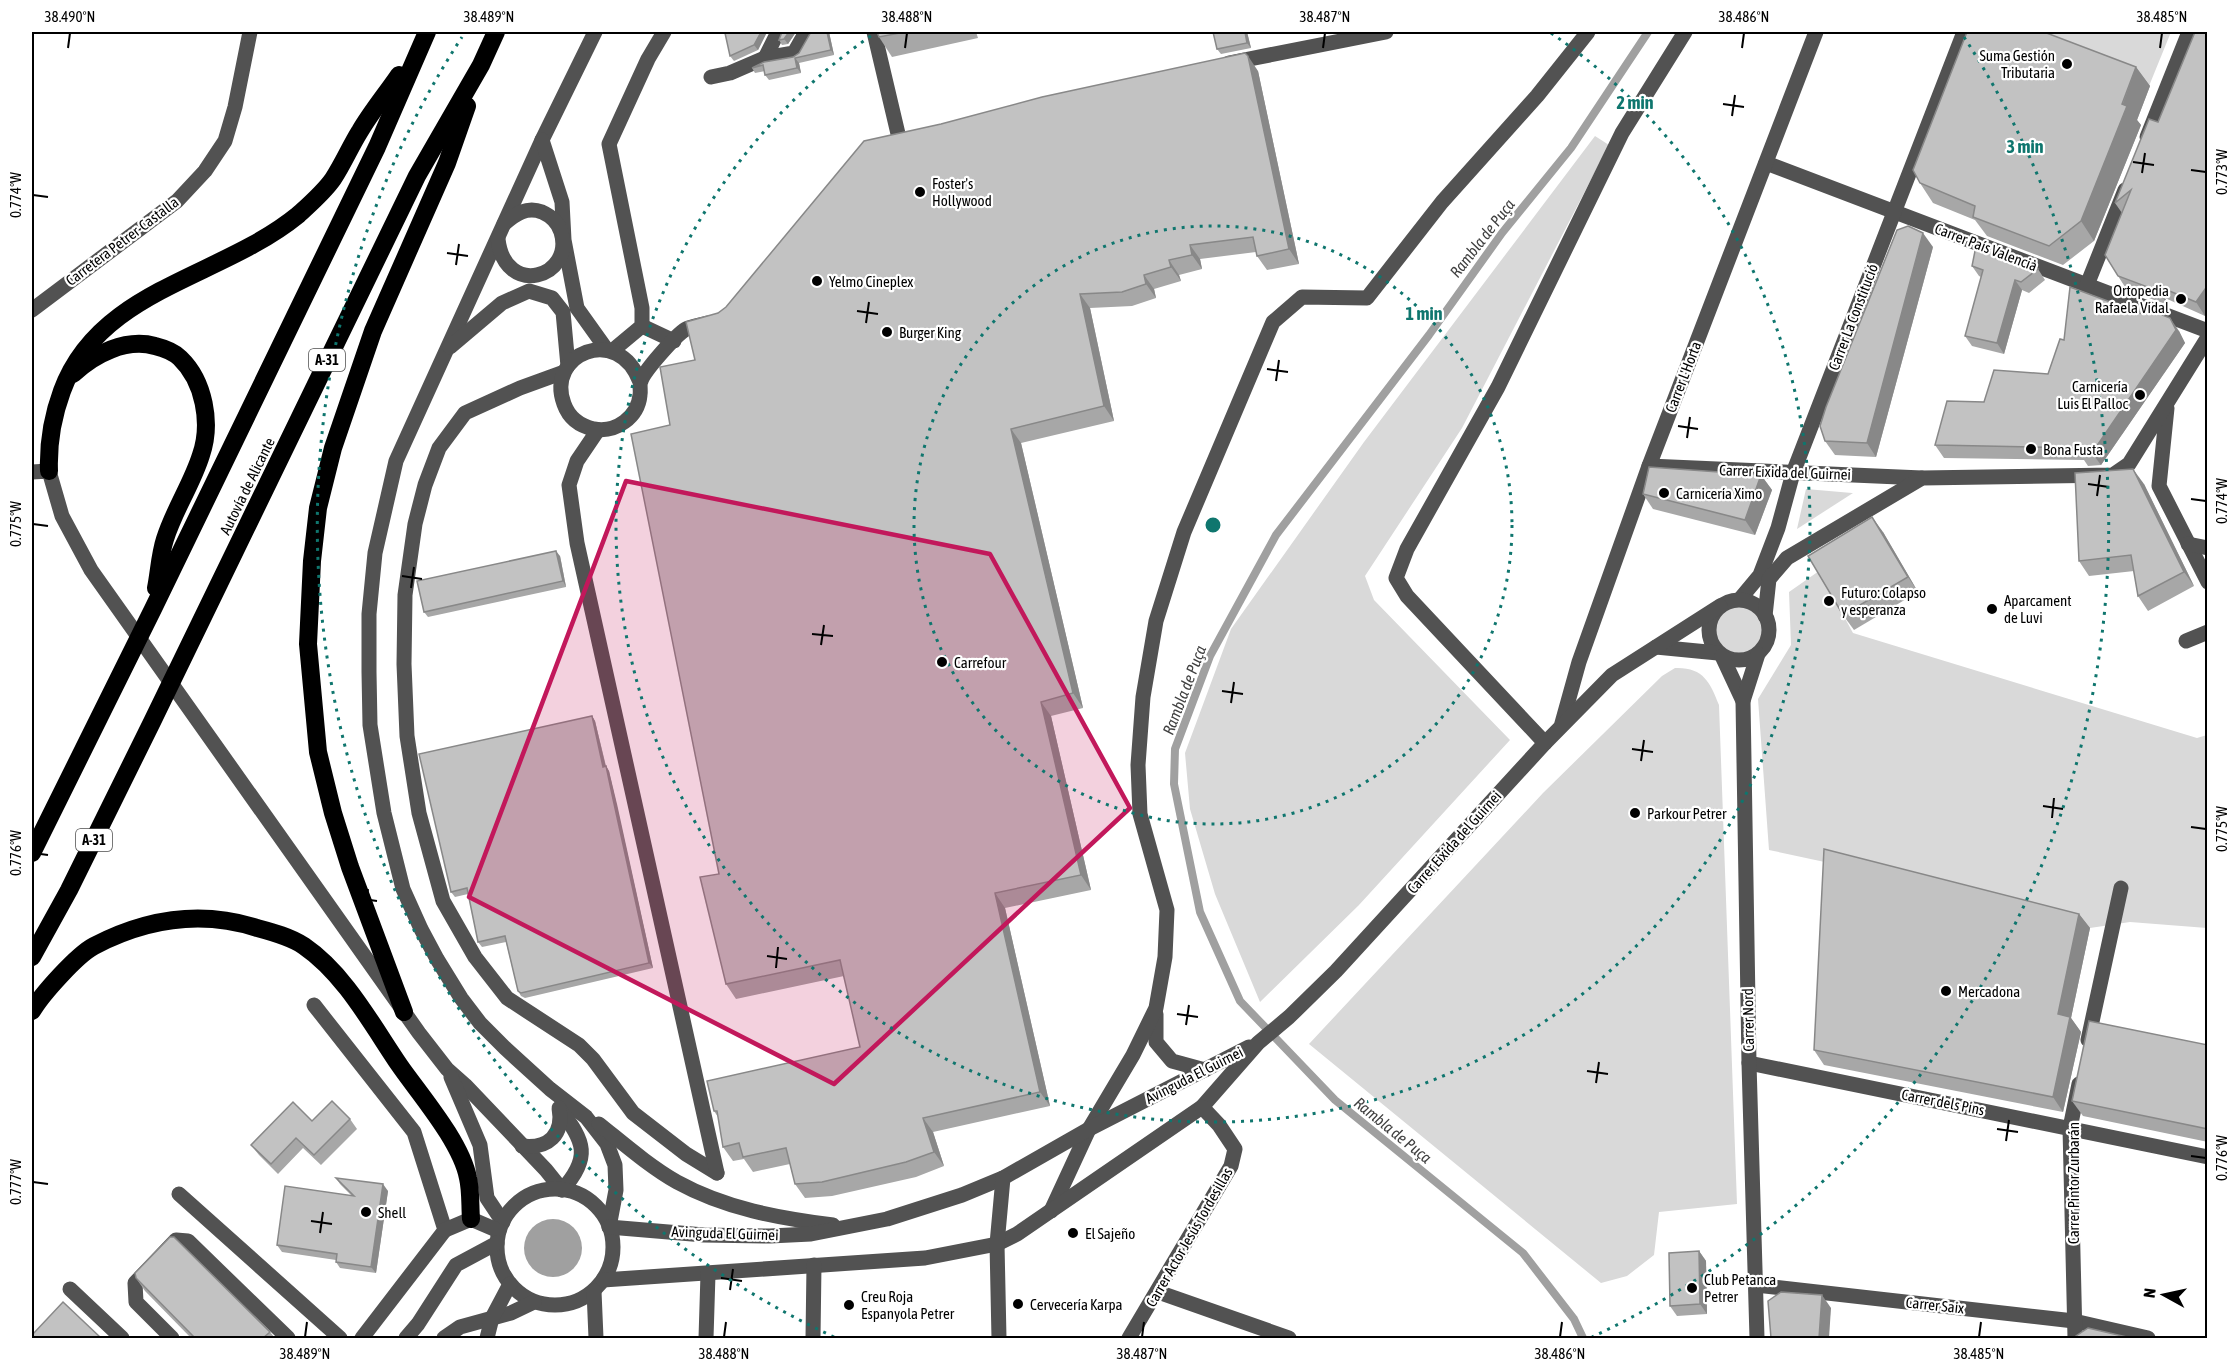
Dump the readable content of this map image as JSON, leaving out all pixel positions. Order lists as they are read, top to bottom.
{
  "streets": {
    "highway": ["A-31", "Autovía de Alicante"],
    "street": [
      "Carretera Petrer-Castalla",
      "Carrer País Valencià",
      "Carrer La Constitució",
      "Carrer L'Horta",
      "Carrer Eixida del Guirnei",
      "Carrer Nord",
      "Avinguda El Guirnei",
      "Carrer dels Pins",
      "Carrer Pintor Zurbarán",
      "Carrer Actor Jesús Tordesillas",
      "Carrer Saix"
    ]
  },
  "crossings": [
    ["Carrer País Valencià", "Carrer La Constitució"],
    ["Carrer País Valencià", "Carrer L'Horta"],
    ["Carrer La Constitució", "Carrer Eixida del Guirnei"],
    ["Carrer La Constitució", "Carrer Nord"],
    ["Carrer L'Horta", "Carrer Eixida del Guirnei"],
    ["Carrer Eixida del Guirnei", "Carrer Nord"],
    ["Carrer Eixida del Guirnei", "Avinguda El Guirnei"],
    ["Carrer Nord", "Carrer dels Pins"],
    ["Carrer Nord", "Carrer Saix"],
    ["Avinguda El Guirnei", "Carrer Actor Jesús Tordesillas"],
    ["Carrer dels Pins", "Carrer Pintor Zurbarán"],
    ["Carrer Pintor Zurbarán", "Carrer Saix"]
  ],
  "water": ["Rambla de Puça"],
  "places": [
    "Suma Gestión Tributaria",
    "Foster's Hollywood",
    "Yelmo Cineplex",
    "Ortopedia Rafaela Vidal",
    "Burger King",
    "Carnicería Luis El Palloc",
    "Bona Fusta",
    "Carnicería Ximo",
    "Futuro: Colapso y esperanza",
    "Aparcament de Luvi",
    "Carrefour",
    "Parkour Petrer",
    "Mercadona",
    "Shell",
    "El Sajeño",
    "Club Petanca Petrer",
    "Cervecería Karpa",
    "Creu Roja Espanyola Petrer"
  ],
  "north": "left",
  "coordinates": [
    "38.490°N",
    "38.489°N",
    "38.488°N",
    "38.487°N",
    "38.486°N",
    "38.485°N",
    "0.773°W",
    "0.774°W",
    "0.775°W",
    "0.776°W",
    "0.777°W"
  ],
  "rings": ["2 min", "3 min", "1 min"]
}
